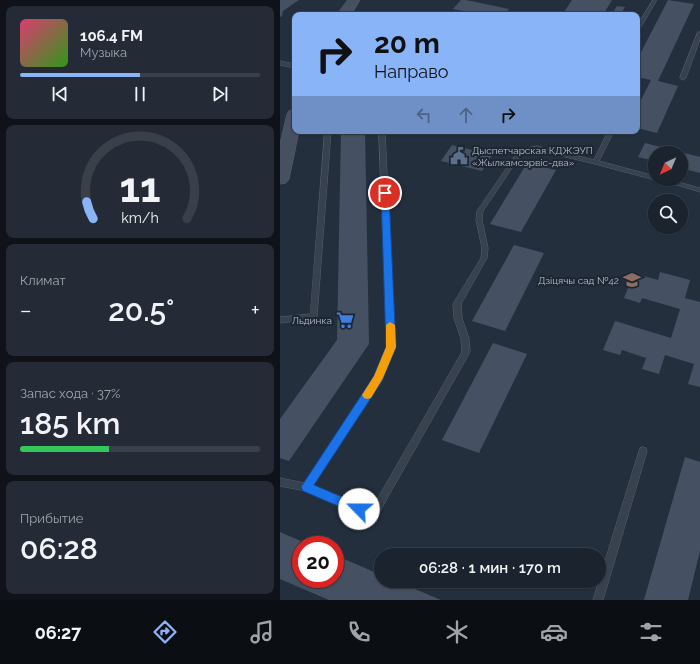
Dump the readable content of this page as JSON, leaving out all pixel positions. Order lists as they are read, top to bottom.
{
  "places": {
    "public building": ["Дыспетчарская КДЖЭУП «Жылкамсэрвіс-два»"],
    "school or university": ["Дзіцячы сад №42"],
    "supermarket": ["Льдинка"]
  },
  "north": "bottom left",
  "page": {
    "turn": ["20 m", "Направо"],
    "song": ["106.4 FM", "Музыка"],
    "tile": [
      "Климат",
      ["Запас хода · 37%", "185 km"],
      ["Прибытие", "06:28"]
    ],
    "heat": ["−", "20.5°", "+"],
    "limit": "20",
    "trip": "06:28 · 1 мин · 170 m",
    "tabs": "06:27",
    "gauge": ["11", "km/h"]
  }
}
